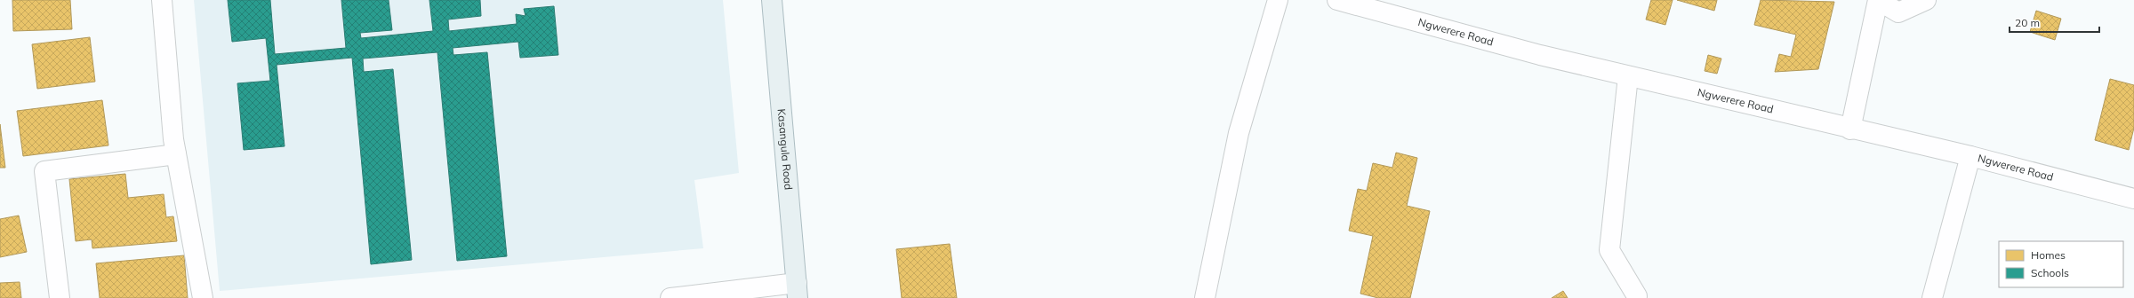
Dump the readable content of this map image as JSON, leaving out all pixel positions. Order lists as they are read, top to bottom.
{
  "streets": {
    "main road": ["Kasangula Road"],
    "street": ["Ngwerere Road"]
  },
  "legend": ["Homes", "Schools"],
  "scale_bar": "20 m"
}
